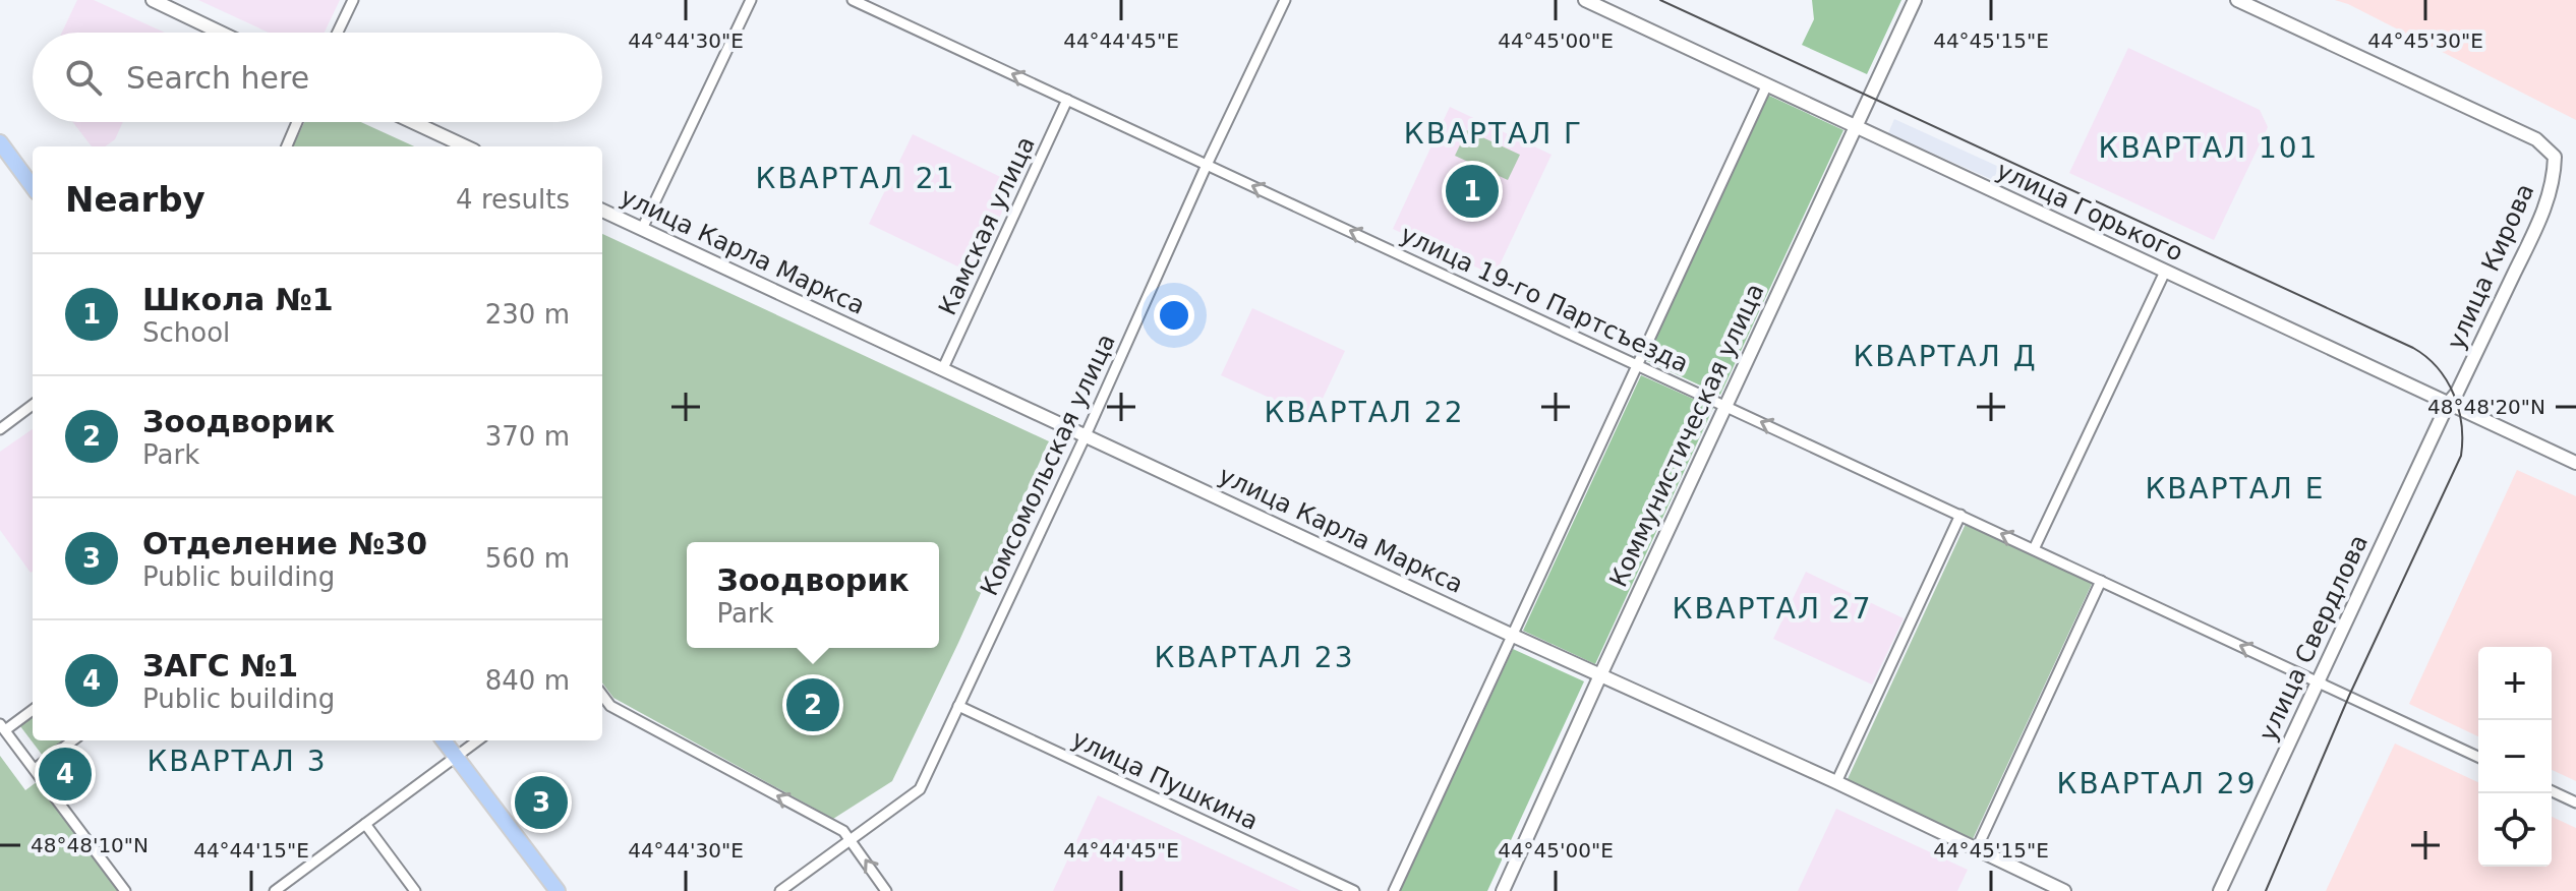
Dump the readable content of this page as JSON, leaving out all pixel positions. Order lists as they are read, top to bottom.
{
  "streets": {
    "street": [
      "улица Горького",
      "Камская улица",
      "улица Карла Маркса",
      "улица Кирова",
      "улица 19-го Партсъезда",
      "Коммунистическая улица",
      "Комсомольская улица",
      "улица Свердлова",
      "улица Пушкина"
    ]
  },
  "crossings": [
    ["улица Горького", "улица Кирова"],
    ["улица Горького", "Коммунистическая улица"],
    ["улица Горького", "улица Свердлова"],
    ["Камская улица", "улица Карла Маркса"],
    ["Камская улица", "улица 19-го Партсъезда"],
    ["улица Карла Маркса", "Коммунистическая улица"],
    ["улица Карла Маркса", "Комсомольская улица"],
    ["улица Кирова", "улица Свердлова"],
    ["улица 19-го Партсъезда", "Коммунистическая улица"],
    ["улица 19-го Партсъезда", "Комсомольская улица"],
    ["улица 19-го Партсъезда", "улица Свердлова"],
    ["Комсомольская улица", "улица Пушкина"]
  ],
  "one_way": ["улица 19-го Партсъезда"],
  "districts": [
    "КВАРТАЛ Г",
    "КВАРТАЛ 101",
    "КВАРТАЛ 21",
    "КВАРТАЛ Д",
    "КВАРТАЛ 22",
    "КВАРТАЛ Е",
    "КВАРТАЛ 27",
    "КВАРТАЛ 23",
    "КВАРТАЛ 3",
    "КВАРТАЛ 29"
  ],
  "page": {
    "search": "Search here",
    "heading": ["Nearby", "4 results"],
    "pins": [
      "1",
      "2",
      "4",
      "3"
    ],
    "list": [
      {
        "mark": "1",
        "name": "Школа №1",
        "note": "School",
        "value": "230 m"
      },
      {
        "mark": "2",
        "name": "Зоодворик",
        "note": "Park",
        "value": "370 m"
      },
      {
        "mark": "3",
        "name": "Отделение №30",
        "note": "Public building",
        "value": "560 m"
      },
      {
        "mark": "4",
        "name": "ЗАГС №1",
        "note": "Public building",
        "value": "840 m"
      }
    ],
    "popup": ["Зоодворик", "Park"],
    "map_buttons": ["+", "−"]
  },
  "coordinates": [
    "44°44'30\"E",
    "44°44'45\"E",
    "44°45'00\"E",
    "44°45'15\"E",
    "44°45'30\"E",
    "48°48'20\"N",
    "48°48'10\"N",
    "44°44'15\"E"
  ]
}
